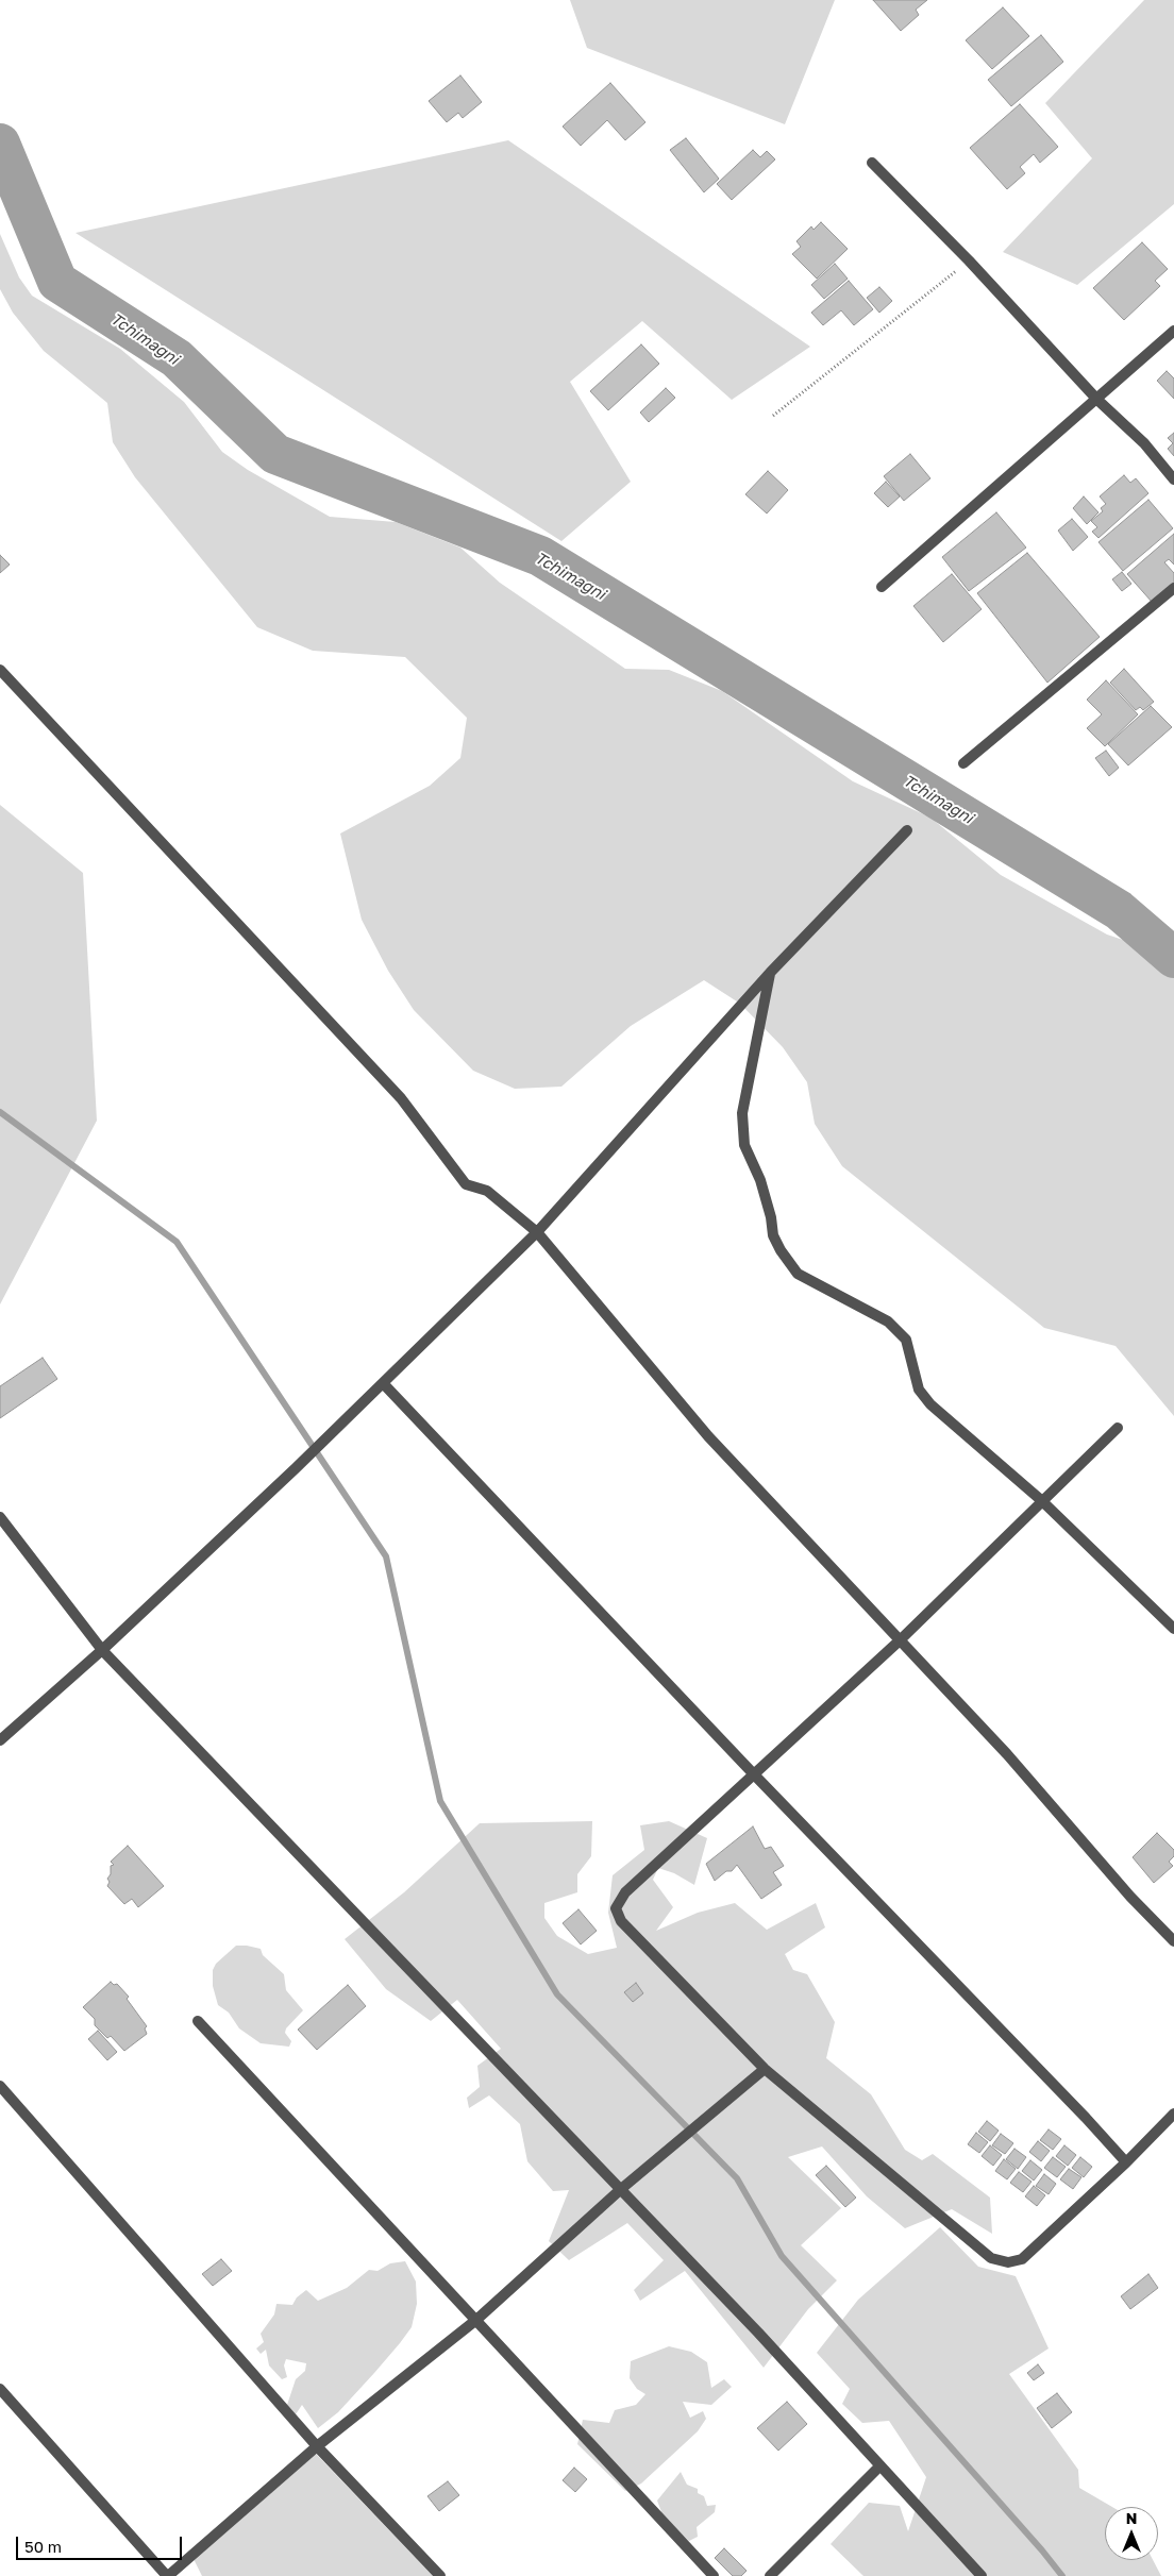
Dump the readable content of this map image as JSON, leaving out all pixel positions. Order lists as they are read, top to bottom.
{
  "water": ["Tchimagni"],
  "scale_bar": "50 m",
  "north": "top"
}
